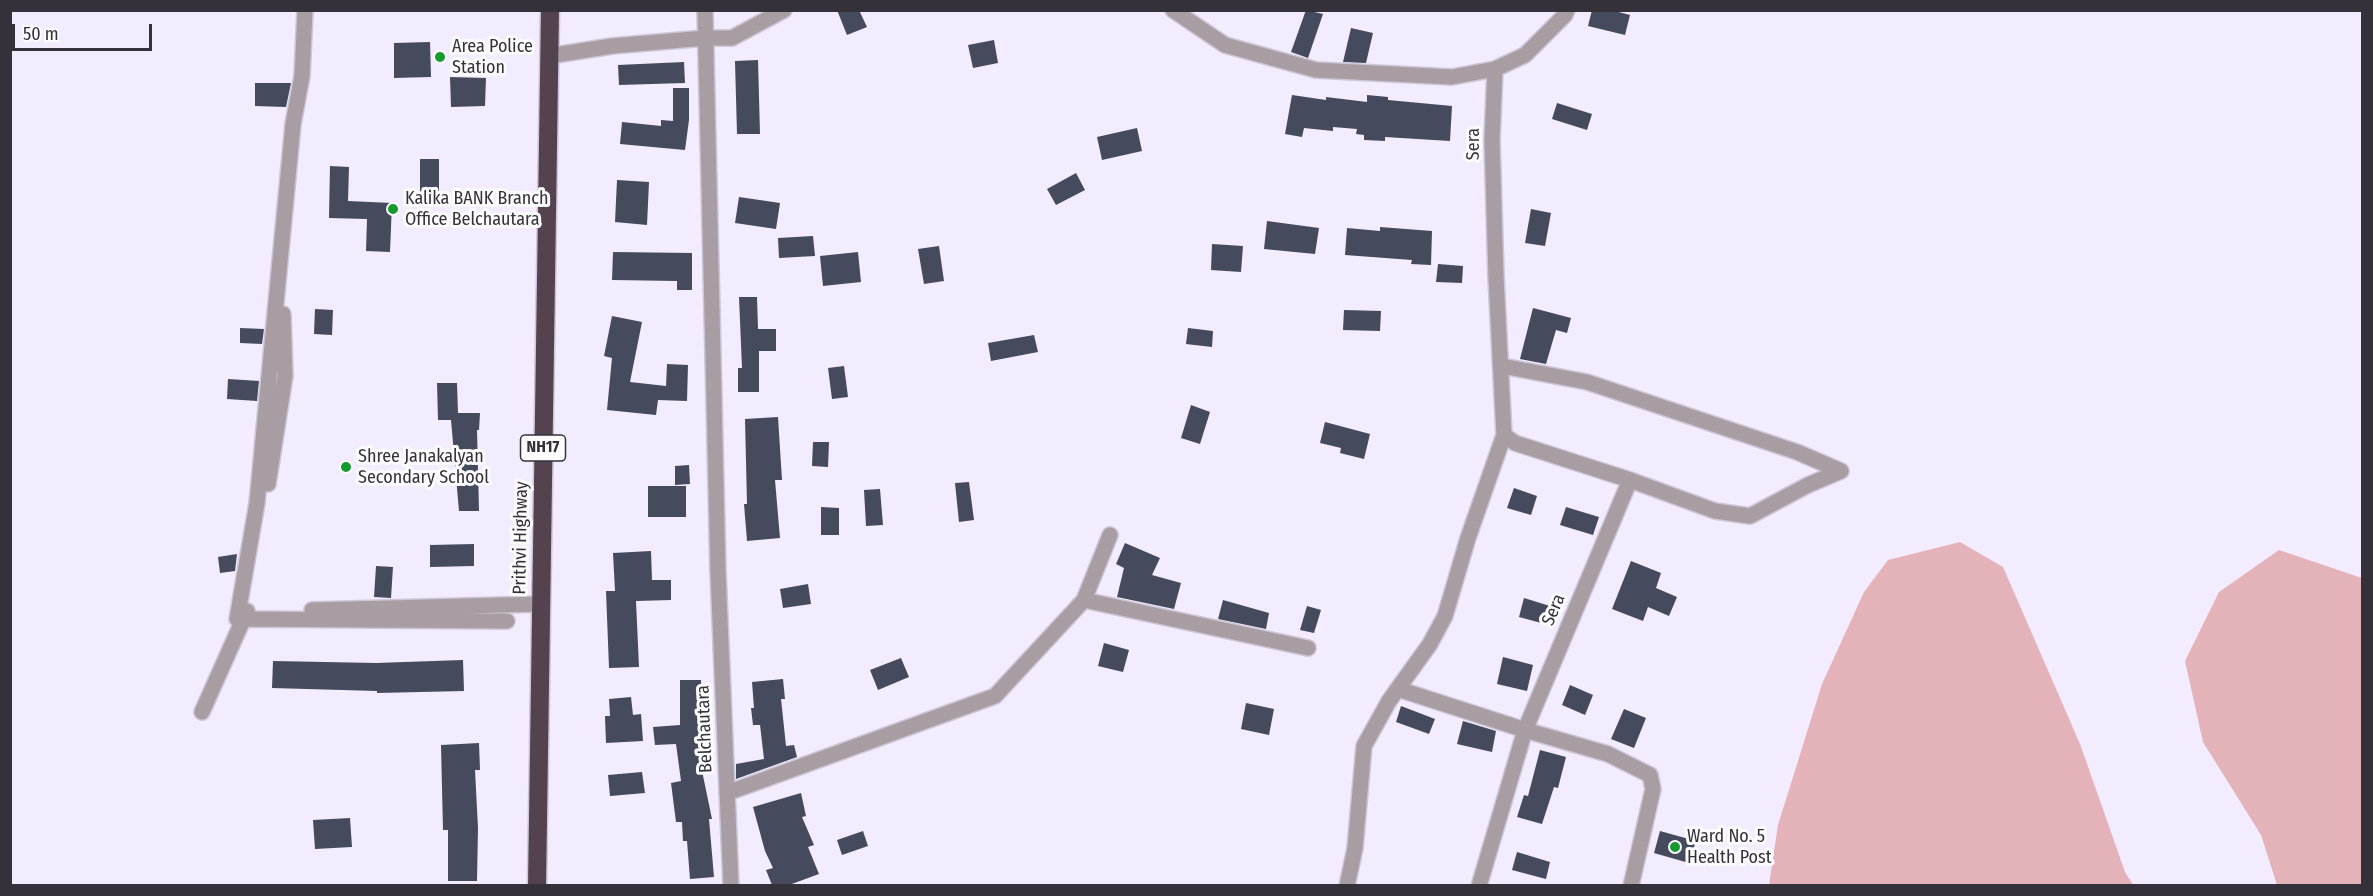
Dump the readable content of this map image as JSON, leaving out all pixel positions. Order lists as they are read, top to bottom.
{
  "streets": {
    "highway": ["NH17", "Prithvi Highway"],
    "street": ["Sera", "Belchautara"]
  },
  "places": [
    "Area Police Station",
    "Kalika BANK Branch Office Belchautara",
    "Shree Janakalyan Secondary School",
    "Ward No. 5 Health Post"
  ],
  "scale_bar": "50 m"
}
